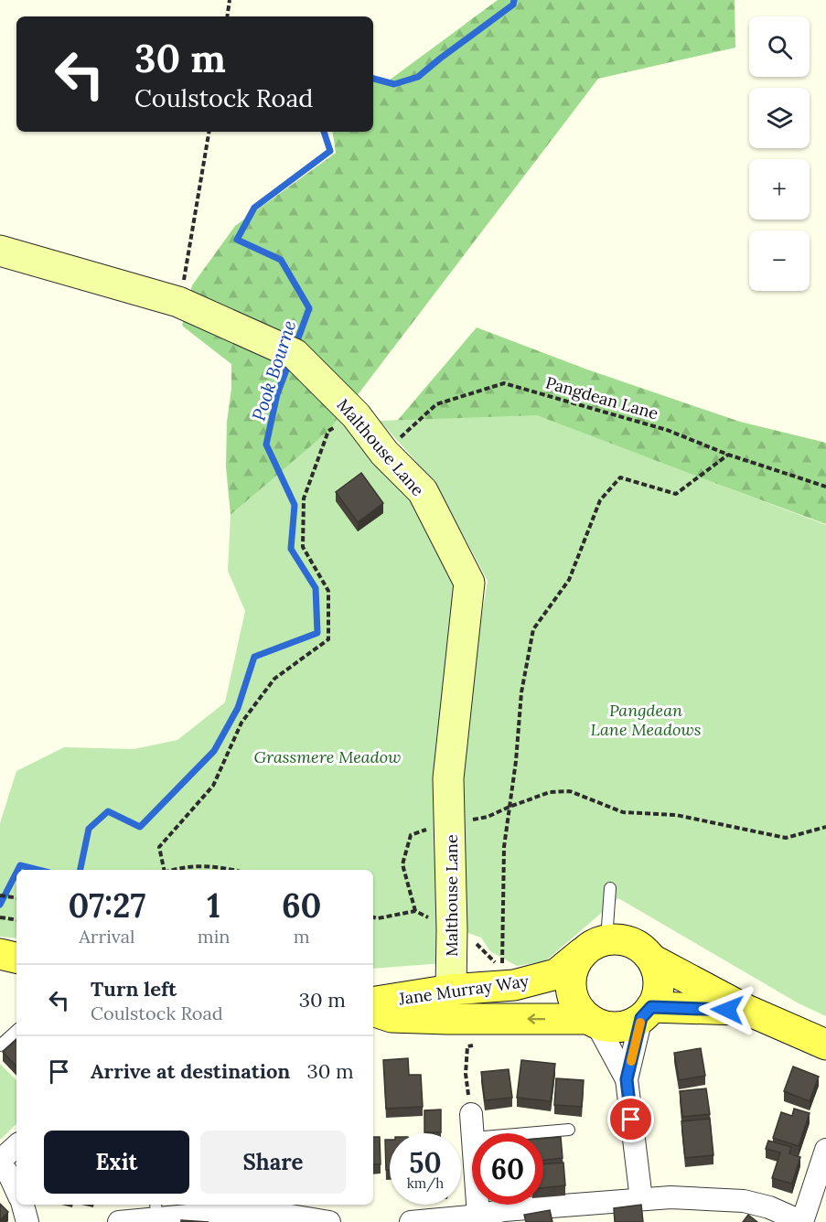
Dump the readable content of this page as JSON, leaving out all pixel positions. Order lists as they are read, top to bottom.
{
  "streets": {
    "main road": ["Jane Murray Way"],
    "street": ["Malthouse Lane"],
    "path": ["Pangdean Lane"]
  },
  "crossings": [
    ["Pangdean Lane", "Malthouse Lane"],
    ["Malthouse Lane", "Jane Murray Way"]
  ],
  "water": ["Pook Bourne"],
  "parks": ["Pangdean Lane Meadows", "Grassmere Meadow"],
  "page": {
    "map_buttons": ["+", "−"],
    "turn": ["30 m", "Coulstock Road"],
    "eta": [
      "07:27",
      "Arrival",
      "1",
      "min",
      "60",
      "m"
    ],
    "list": [
      {
        "name": "Turn left",
        "note": "Coulstock Road",
        "value": "30 m"
      },
      {
        "name": "Arrive at destination",
        "value": "30 m"
      }
    ],
    "buttons": ["Exit", "Share"],
    "speed": "50 km/h",
    "limit": "60"
  }
}
